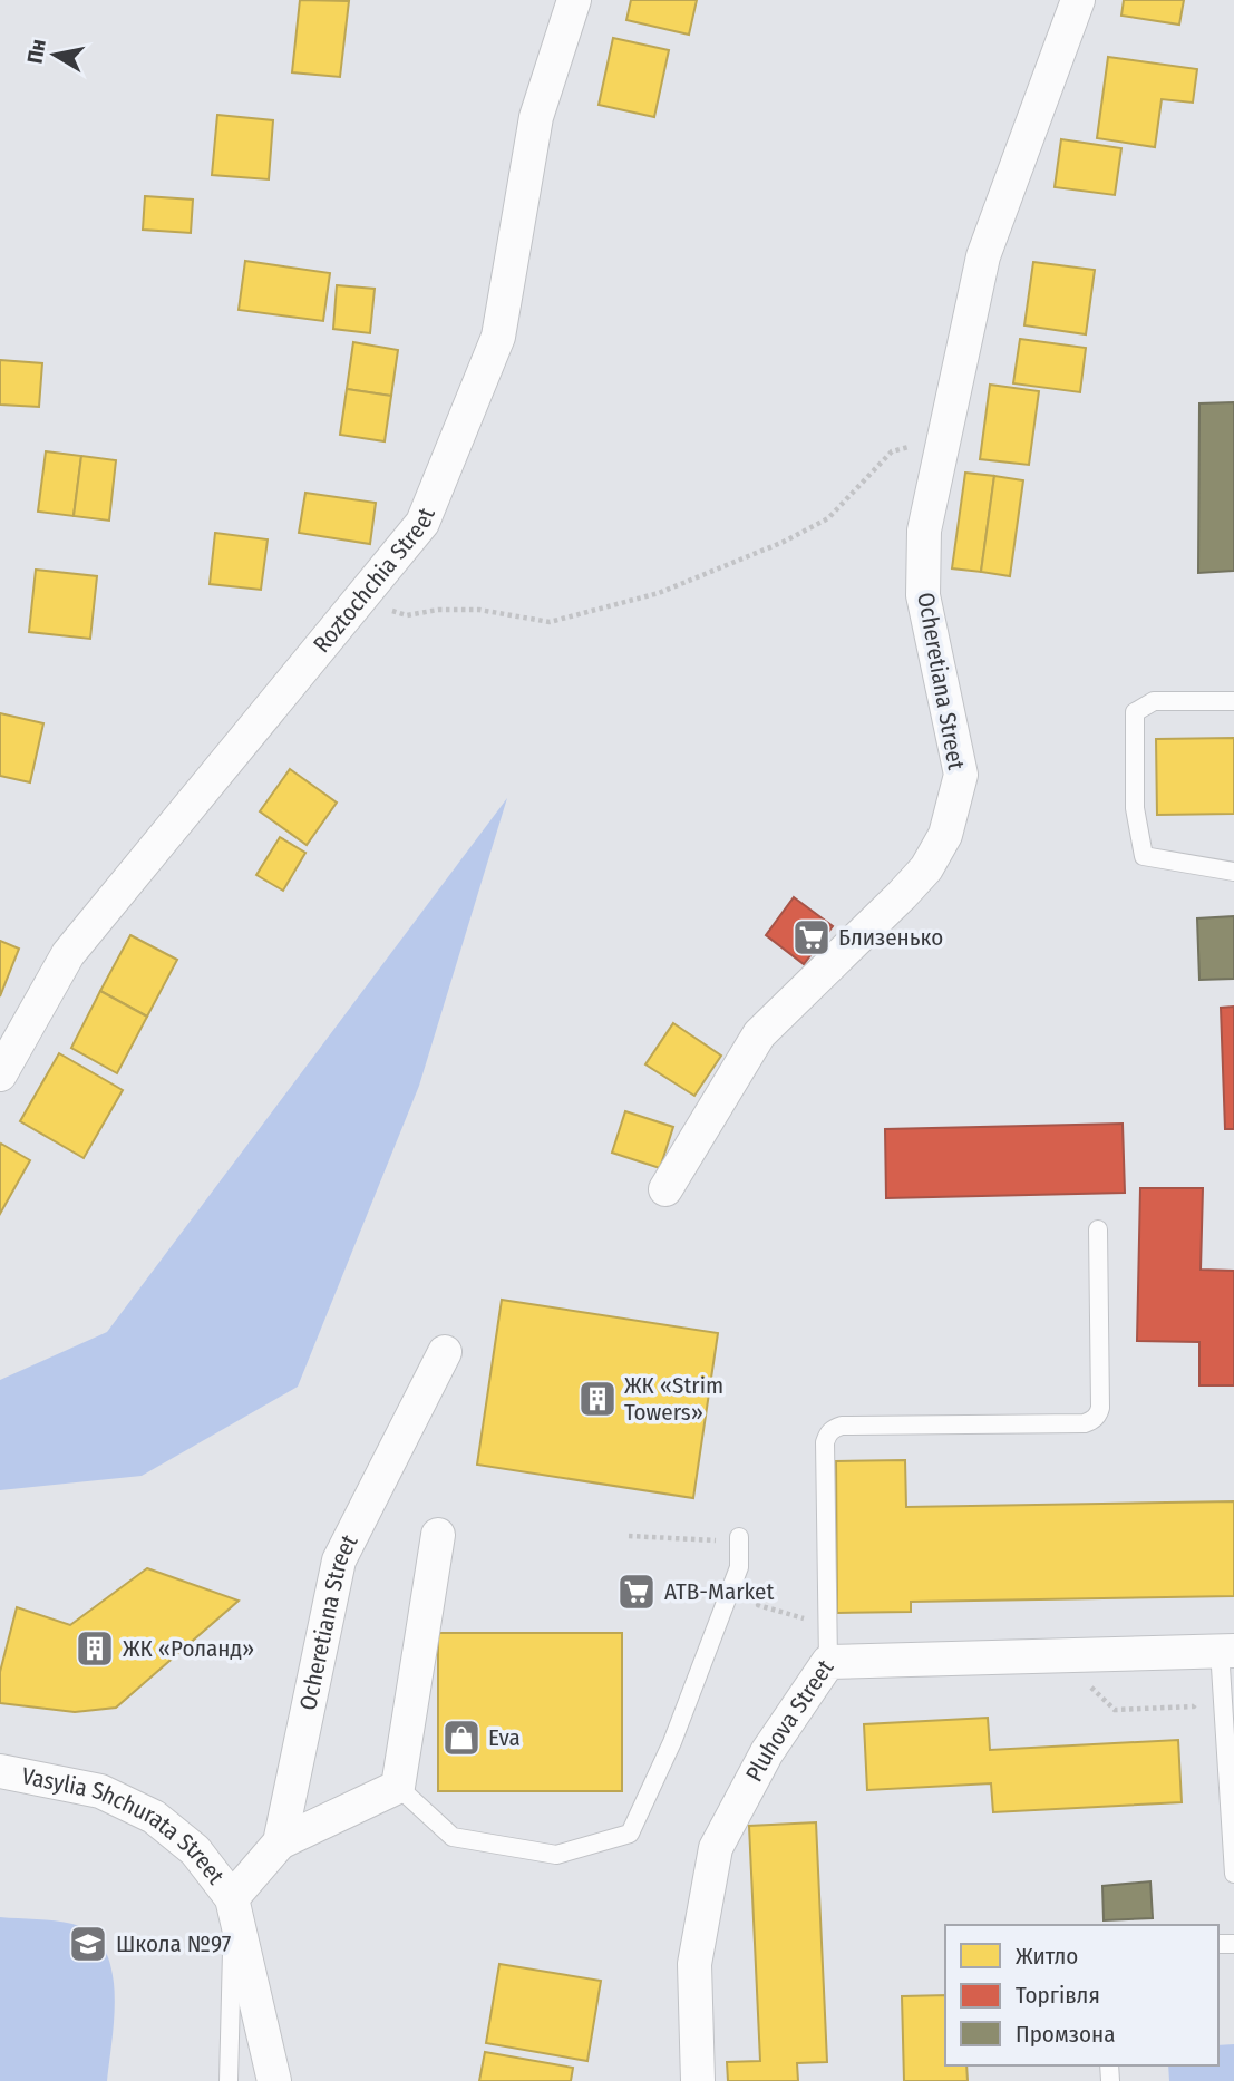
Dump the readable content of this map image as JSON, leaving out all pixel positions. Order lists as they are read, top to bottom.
{
  "streets": {
    "street": [
      "Roztochchia Street",
      "Ocheretiana Street",
      "Pluhova Street",
      "Vasylia Shchurata Street"
    ]
  },
  "crossings": [
    ["Ocheretiana Street", "Vasylia Shchurata Street"]
  ],
  "places": {
    "supermarket": ["Близенько", "ATB-Market"],
    "building": ["ЖК «Strim Towers»", "ЖК «Роланд»"],
    "shop": ["Eva"],
    "school or university": ["Школа №97"]
  },
  "legend": ["Житло", "Торгівля", "Промзона"],
  "north": "left"
}
